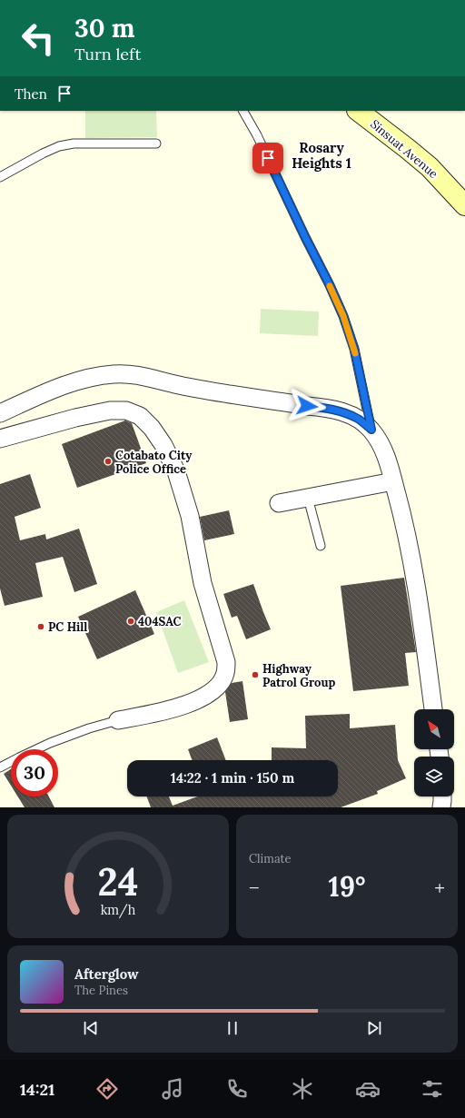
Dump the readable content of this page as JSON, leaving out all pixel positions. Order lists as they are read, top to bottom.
{
  "streets": {
    "main road": ["Sinsuat Avenue"]
  },
  "districts": ["Rosary Heights 1"],
  "places": [
    "Cotabato City Police Office",
    "404SAC",
    "PC Hill",
    "Highway Patrol Group"
  ],
  "north": "top left",
  "page": {
    "turn": ["30 m", "Turn left"],
    "then": "Then",
    "limit": "30",
    "trip": "14:22 · 1 min · 150 m",
    "tile": "Climate",
    "heat": ["−", "19°", "+"],
    "song": ["Afterglow", "The Pines"],
    "tabs": "14:21",
    "gauge": ["24", "km/h"]
  }
}
